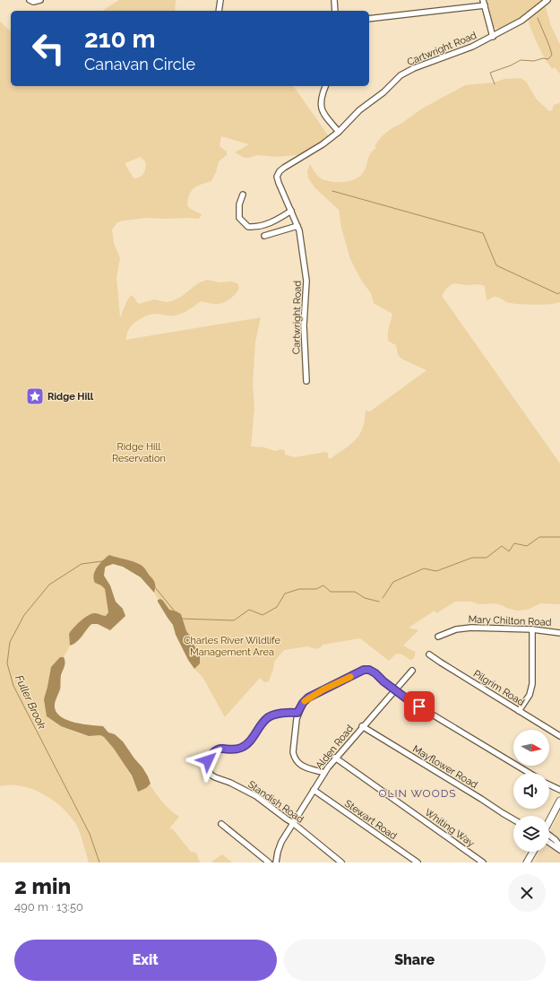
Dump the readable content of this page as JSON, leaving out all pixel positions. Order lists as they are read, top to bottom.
{
  "streets": {
    "street": [
      "Cartwright Road",
      "Mary Chilton Road",
      "Pilgrim Road",
      "Alden Road",
      "Mayflower Road",
      "Standish Road",
      "Stewart Road",
      "Whiting Way"
    ]
  },
  "crossings": [
    ["Alden Road", "Mayflower Road"],
    ["Alden Road", "Standish Road"],
    ["Alden Road", "Stewart Road"],
    ["Alden Road", "Whiting Way"]
  ],
  "districts": ["OLIN WOODS"],
  "water": ["Fuller Brook"],
  "parks": ["Ridge Hill Reservation", "Charles River Wildlife Management Area"],
  "places": {
    "place": ["Ridge Hill"]
  },
  "north": "right",
  "page": {
    "turn": ["210 m", "Canavan Circle"],
    "heading": ["2 min", "490 m · 13:50"],
    "buttons": ["Exit", "Share"]
  }
}
